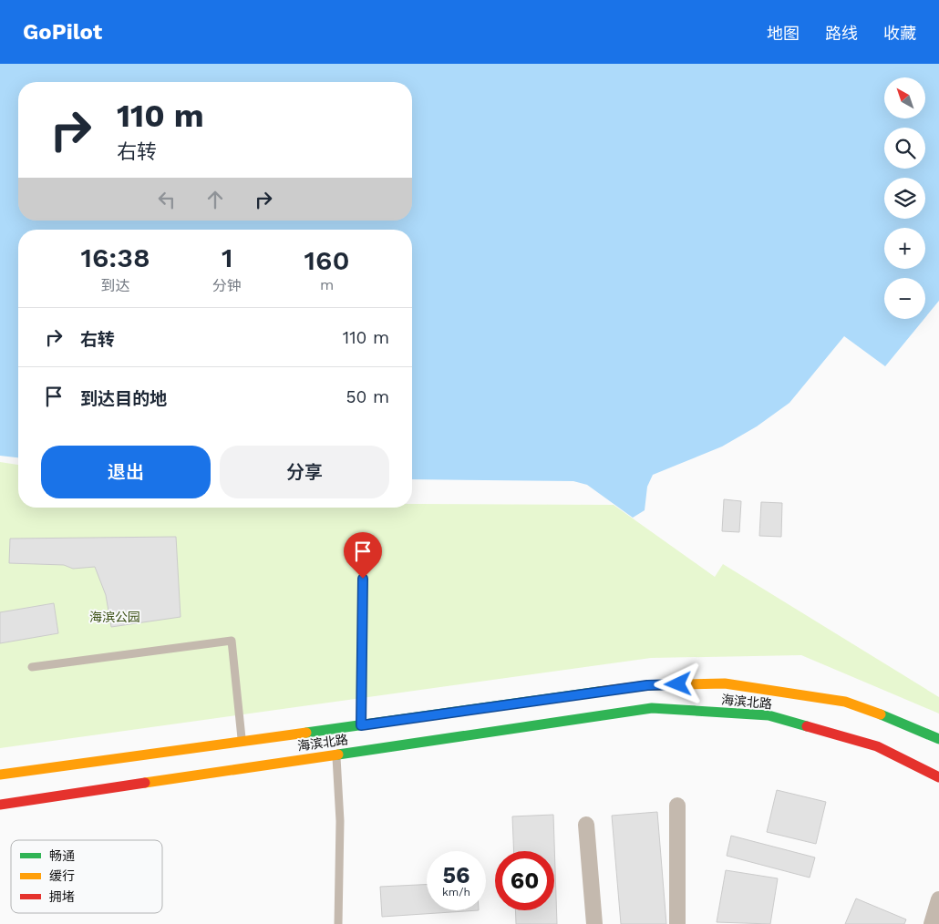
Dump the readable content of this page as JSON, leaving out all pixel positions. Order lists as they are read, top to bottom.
{
  "streets": {
    "main road": ["海滨北路"]
  },
  "parks": ["海滨公园"],
  "legend": ["畅通", "缓行", "拥堵"],
  "north": "top left",
  "page": {
    "header": "GoPilot",
    "nav": ["地图", "路线", "收藏"],
    "map_buttons": ["+", "−"],
    "turn": ["110 m", "右转"],
    "eta": [
      "16:38",
      "到达",
      "1",
      "分钟",
      "160",
      "m"
    ],
    "list": [
      {
        "name": "右转",
        "value": "110 m"
      },
      {
        "name": "到达目的地",
        "value": "50 m"
      }
    ],
    "buttons": ["退出", "分享"],
    "speed": "56 km/h",
    "limit": "60"
  }
}
